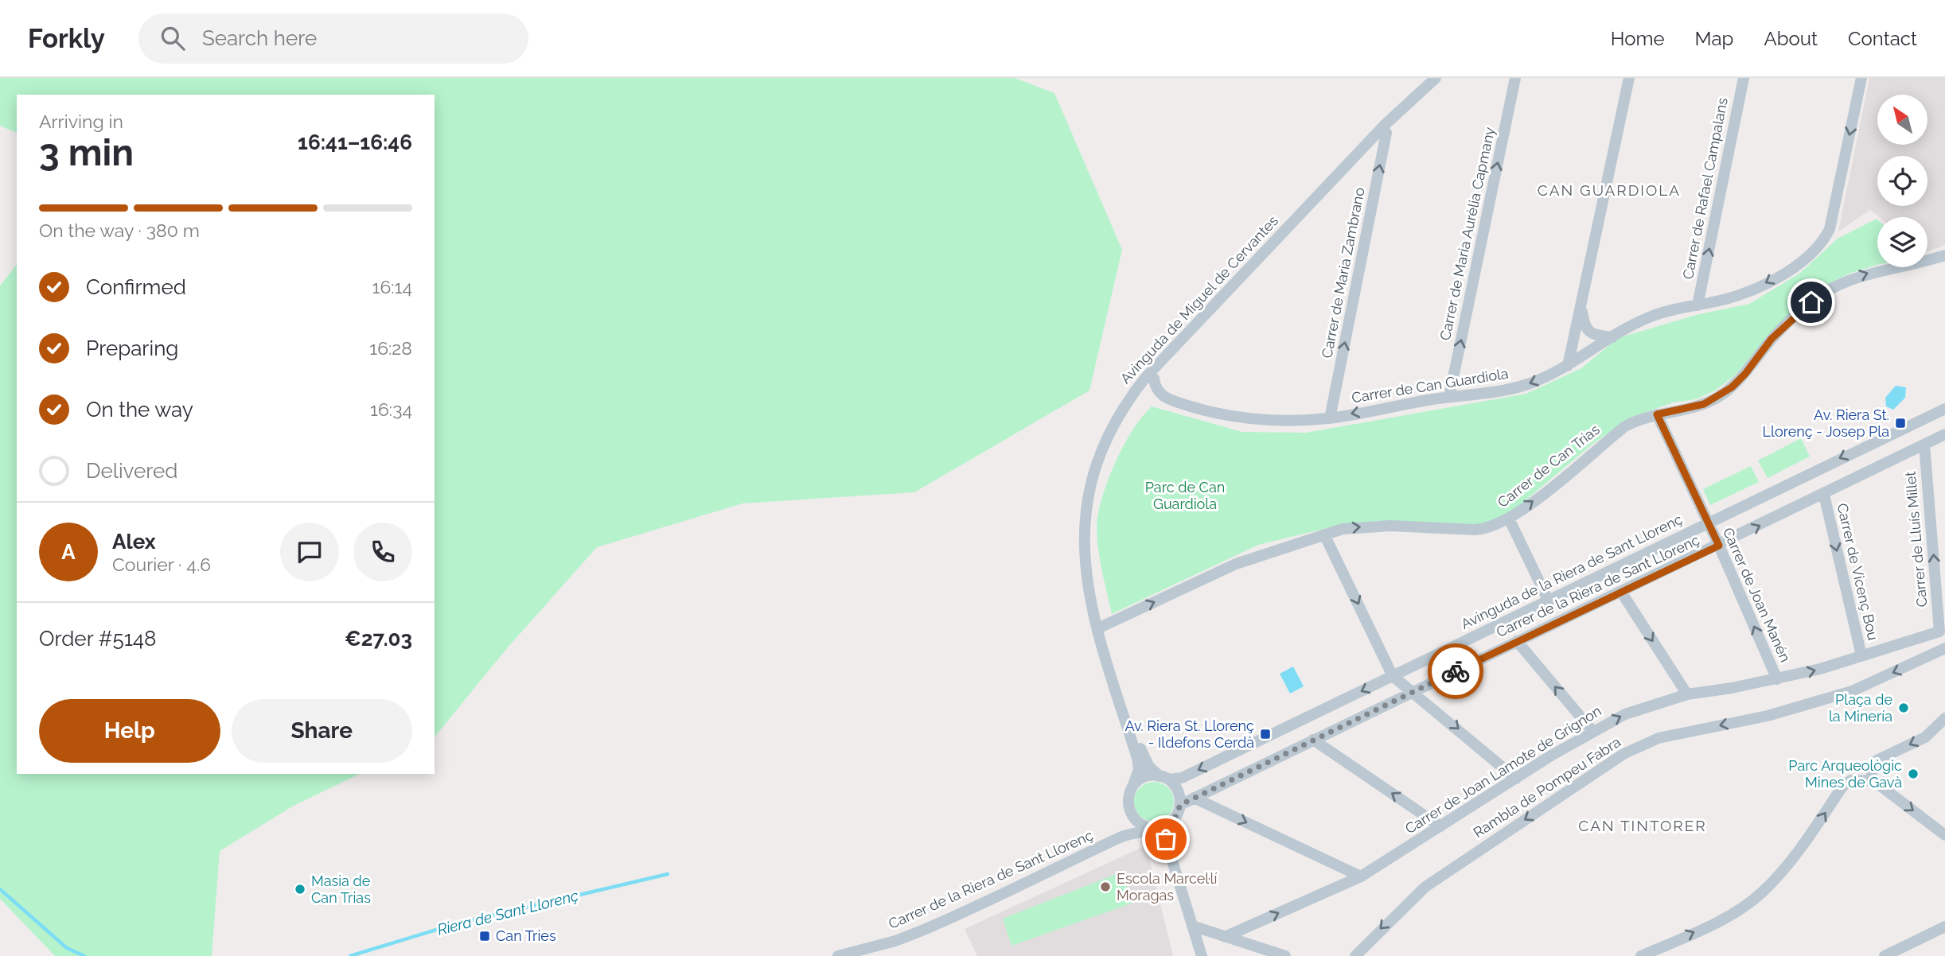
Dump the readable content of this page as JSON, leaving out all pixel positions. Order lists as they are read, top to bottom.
{
  "streets": {
    "street": [
      "Carrer de Rafael Campalans",
      "Carrer de Maria Aurèlia Capmany",
      "Carrer de Maria Zambrano",
      "Avinguda de Miguel de Cervantes",
      "Carrer de Can Guardiola",
      "Carrer de Can Trias",
      "Carrer de Lluís Millet",
      "Avinguda de la Riera de Sant Llorenç",
      "Carrer de Vicenç Bou",
      "Carrer de la Riera de Sant Llorenç",
      "Carrer de Joan Manén",
      "Carrer de Joan Lamote de Grignon",
      "Rambla de Pompeu Fabra"
    ]
  },
  "crossings": [
    ["Carrer de Rafael Campalans", "Carrer de Can Guardiola"],
    ["Carrer de Maria Aurèlia Capmany", "Carrer de Can Guardiola"],
    ["Carrer de Maria Zambrano", "Avinguda de Miguel de Cervantes"],
    ["Carrer de Maria Zambrano", "Carrer de Can Guardiola"],
    ["Avinguda de Miguel de Cervantes", "Carrer de Can Guardiola"],
    ["Avinguda de Miguel de Cervantes", "Carrer de Can Trias"],
    ["Avinguda de Miguel de Cervantes", "Avinguda de la Riera de Sant Llorenç"],
    ["Avinguda de Miguel de Cervantes", "Carrer de la Riera de Sant Llorenç"],
    ["Carrer de Can Trias", "Carrer de Joan Manén"],
    ["Carrer de Lluís Millet", "Carrer de la Riera de Sant Llorenç"],
    ["Carrer de Lluís Millet", "Carrer de Joan Lamote de Grignon"],
    ["Avinguda de la Riera de Sant Llorenç", "Carrer de la Riera de Sant Llorenç"],
    ["Avinguda de la Riera de Sant Llorenç", "Carrer de Joan Manén"],
    ["Carrer de Vicenç Bou", "Carrer de la Riera de Sant Llorenç"],
    ["Carrer de Vicenç Bou", "Carrer de Joan Lamote de Grignon"],
    ["Carrer de la Riera de Sant Llorenç", "Carrer de Joan Manén"],
    ["Carrer de Joan Manén", "Carrer de Joan Lamote de Grignon"]
  ],
  "one_way": [
    "Carrer de Rafael Campalans",
    "Carrer de Maria Aurèlia Capmany",
    "Carrer de Maria Zambrano",
    "Carrer de Can Guardiola",
    "Carrer de Can Trias",
    "Carrer de Lluís Millet",
    "Avinguda de la Riera de Sant Llorenç",
    "Carrer de Vicenç Bou",
    "Carrer de Joan Lamote de Grignon",
    "Rambla de Pompeu Fabra"
  ],
  "districts": ["CAN GUARDIOLA", "CAN TINTORER"],
  "water": ["Riera de Sant Llorenç"],
  "parks": ["Parc de Can Guardiola"],
  "places": {
    "transit": ["Av. Riera St. Llorenç - Josep Pla", "Av. Riera St. Llorenç - Ildefons Cerdà", "Can Tries"],
    "other": [
      "Plaça de la Minería",
      "Parc Arqueològic Mines de Gavà",
      "Escola Marcel·lí Moragas",
      "Masia de Can Trias"
    ]
  },
  "north": "top left",
  "page": {
    "header": "Forkly",
    "search": "Search here",
    "nav": [
      "Home",
      "Map",
      "About",
      "Contact"
    ],
    "heading": ["3 min", "Arriving in", "16:41–16:46"],
    "panel": [
      "Alex",
      "Courier · 4.6",
      "Order #5148",
      "€27.03"
    ],
    "bar": "On the way · 380 m",
    "list": [
      ["Confirmed", "16:14"],
      ["Preparing", "16:28"],
      ["On the way", "16:34"],
      "Delivered"
    ],
    "round": "A",
    "buttons": ["Help", "Share"]
  }
}
